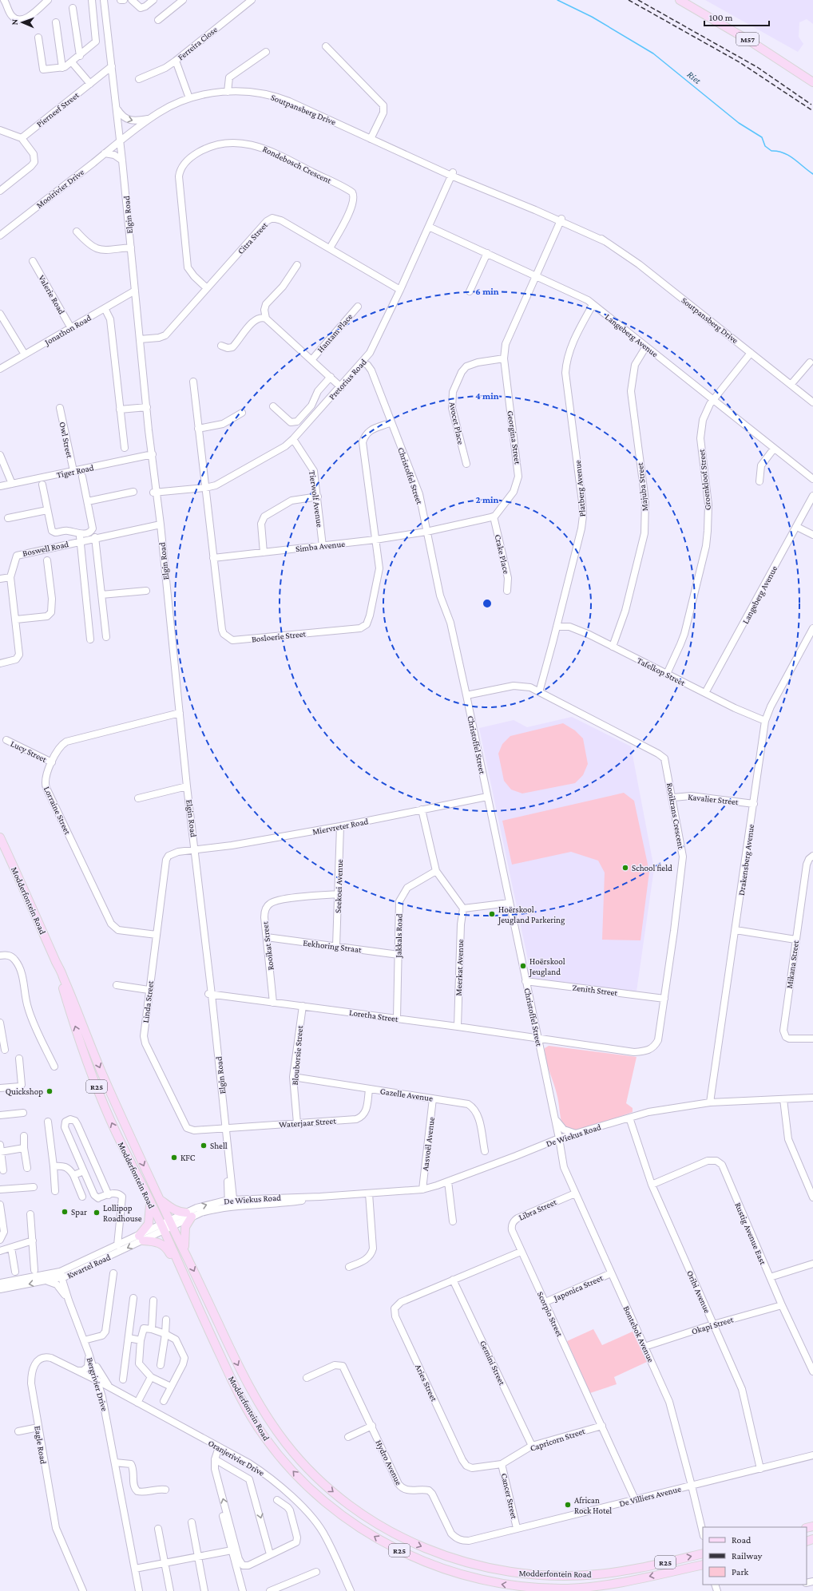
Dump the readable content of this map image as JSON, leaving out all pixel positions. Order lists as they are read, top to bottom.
{
  "streets": {
    "main road": ["M57", "Modderfontein Road", "R25"],
    "street": [
      "Ferreira Close",
      "Pierneef Street",
      "Soutpansberg Drive",
      "Rondebosch Crescent",
      "Mooirivier Drive",
      "Elgin Road",
      "Citra Street",
      "Valerie Road",
      "Jonathon Road",
      "Hantam Place",
      "Langeberg Avenue",
      "Pretorius Road",
      "Avocet Place",
      "Georgina Street",
      "Owl Street",
      "Tiger Road",
      "Christoffel Street",
      "Groenkloof Street",
      "Majuba Street",
      "Platberg Avenue",
      "Tierwolf Avenue",
      "Simba Avenue",
      "Boswell Road",
      "Crake Place",
      "Bosloerie Street",
      "Tafelkop Street",
      "Lucy Street",
      "Kavalier Street",
      "Lorraine Street",
      "Rooikrans Crescent",
      "Miervreter Road",
      "Drakensberg Avenue",
      "Seekoei Avenue",
      "Jakkals Road",
      "Rooikat Street",
      "Eekhoring Straat",
      "Mikana Street",
      "Meerkat Avenue",
      "Zenith Street",
      "Linda Street",
      "Loretha Street",
      "Blouborsie Street",
      "Gazelle Avenue",
      "Waterjaar Street",
      "De Wiekus Road",
      "Aasvoël Avenue",
      "Libra Street",
      "Rustig Avenue East",
      "Kwartel Road",
      "Japonica Street",
      "Oribi Avenue",
      "Scorpio Street",
      "Okapi Street",
      "Bontebok Avenue",
      "Gemini Street",
      "Aries Street",
      "Bergrivier Drive",
      "Capricorn Street",
      "Eagle Road",
      "Oranjerivier Drive",
      "Hydro Avenue",
      "Cancer Street",
      "De Villiers Avenue"
    ]
  },
  "crossings": [
    ["Ferreira Close", "Soutpansberg Drive"],
    ["Pierneef Street", "Elgin Road"],
    ["Soutpansberg Drive", "Mooirivier Drive"],
    ["Soutpansberg Drive", "Elgin Road"],
    ["Soutpansberg Drive", "Pretorius Road"],
    ["Soutpansberg Drive", "Georgina Street"],
    ["Soutpansberg Drive", "Groenkloof Street"],
    ["Rondebosch Crescent", "Citra Street"],
    ["Mooirivier Drive", "Elgin Road"],
    ["Elgin Road", "Citra Street"],
    ["Elgin Road", "Jonathon Road"],
    ["Elgin Road", "Pretorius Road"],
    ["Elgin Road", "Tiger Road"],
    ["Elgin Road", "Boswell Road"],
    ["Elgin Road", "Lorraine Street"],
    ["Elgin Road", "Miervreter Road"],
    ["Elgin Road", "Linda Street"],
    ["Elgin Road", "Loretha Street"],
    ["Elgin Road", "Waterjaar Street"],
    ["Elgin Road", "De Wiekus Road"],
    ["Citra Street", "Pretorius Road"],
    ["Valerie Road", "Jonathon Road"],
    ["Langeberg Avenue", "Pretorius Road"],
    ["Langeberg Avenue", "Georgina Street"],
    ["Langeberg Avenue", "Groenkloof Street"],
    ["Langeberg Avenue", "Majuba Street"],
    ["Langeberg Avenue", "Platberg Avenue"],
    ["Langeberg Avenue", "Tafelkop Street"],
    ["Pretorius Road", "Christoffel Street"],
    ["Pretorius Road", "Tierwolf Avenue"],
    ["Pretorius Road", "Bosloerie Street"],
    ["Avocet Place", "Georgina Street"],
    ["Georgina Street", "Crake Place"],
    ["Owl Street", "Tiger Road"],
    ["Christoffel Street", "Simba Avenue"],
    ["Christoffel Street", "Bosloerie Street"],
    ["Christoffel Street", "Rooikrans Crescent"],
    ["Christoffel Street", "Miervreter Road"],
    ["Christoffel Street", "Zenith Street"],
    ["Christoffel Street", "Loretha Street"],
    ["Christoffel Street", "De Wiekus Road"],
    ["Christoffel Street", "Bontebok Avenue"],
    ["Groenkloof Street", "Tafelkop Street"],
    ["Majuba Street", "Tafelkop Street"],
    ["Platberg Avenue", "Tafelkop Street"],
    ["Platberg Avenue", "Rooikrans Crescent"],
    ["Tierwolf Avenue", "Simba Avenue"],
    ["Simba Avenue", "Bosloerie Street"],
    ["Tafelkop Street", "Drakensberg Avenue"],
    ["Lucy Street", "Lorraine Street"],
    ["Kavalier Street", "Rooikrans Crescent"],
    ["Kavalier Street", "Drakensberg Avenue"],
    ["Lorraine Street", "Linda Street"],
    ["Rooikrans Crescent", "Zenith Street"],
    ["Rooikrans Crescent", "Loretha Street"],
    ["Miervreter Road", "Seekoei Avenue"],
    ["Miervreter Road", "Linda Street"],
    ["Drakensberg Avenue", "De Wiekus Road"],
    ["Seekoei Avenue", "Rooikat Street"],
    ["Seekoei Avenue", "Eekhoring Straat"],
    ["Modderfontein Road", "De Wiekus Road"],
    ["Modderfontein Road", "Kwartel Road"],
    ["Jakkals Road", "Eekhoring Straat"],
    ["Jakkals Road", "Loretha Street"],
    ["Rooikat Street", "Eekhoring Straat"],
    ["Rooikat Street", "Loretha Street"],
    ["Meerkat Avenue", "Loretha Street"],
    ["Linda Street", "Waterjaar Street"],
    ["Loretha Street", "Blouborsie Street"],
    ["Blouborsie Street", "Gazelle Avenue"],
    ["Blouborsie Street", "Waterjaar Street"],
    ["Gazelle Avenue", "Waterjaar Street"],
    ["Gazelle Avenue", "Aasvoël Avenue"],
    ["De Wiekus Road", "Aasvoël Avenue"],
    ["De Wiekus Road", "Kwartel Road"],
    ["De Wiekus Road", "Oribi Avenue"],
    ["De Wiekus Road", "Bontebok Avenue"],
    ["Libra Street", "Scorpio Street"],
    ["Libra Street", "Bontebok Avenue"],
    ["Rustig Avenue East", "Oribi Avenue"],
    ["Rustig Avenue East", "Okapi Street"],
    ["Kwartel Road", "Bergrivier Drive"],
    ["Japonica Street", "Scorpio Street"],
    ["Japonica Street", "Bontebok Avenue"],
    ["Oribi Avenue", "Okapi Street"],
    ["Oribi Avenue", "De Villiers Avenue"],
    ["Scorpio Street", "Capricorn Street"],
    ["Scorpio Street", "De Villiers Avenue"],
    ["Okapi Street", "Bontebok Avenue"],
    ["Bontebok Avenue", "De Villiers Avenue"],
    ["Gemini Street", "Aries Street"],
    ["Gemini Street", "Capricorn Street"],
    ["Aries Street", "Capricorn Street"],
    ["Bergrivier Drive", "Eagle Road"],
    ["Capricorn Street", "Cancer Street"],
    ["Eagle Road", "Oranjerivier Drive"],
    ["Hydro Avenue", "De Villiers Avenue"],
    ["Cancer Street", "De Villiers Avenue"]
  ],
  "water": ["Riet"],
  "places": [
    "School field",
    "Hoërskool Jeugland Parkering",
    "Hoërskool Jeugland",
    "Quickshop",
    "Shell",
    "KFC",
    "Spar",
    "Lollipop Roadhouse",
    "African Rock Hotel"
  ],
  "legend": ["Road", "Railway", "Park"],
  "scale_bar": "100 m",
  "north": "left",
  "rings": ["6 min", "4 min", "2 min"]
}
